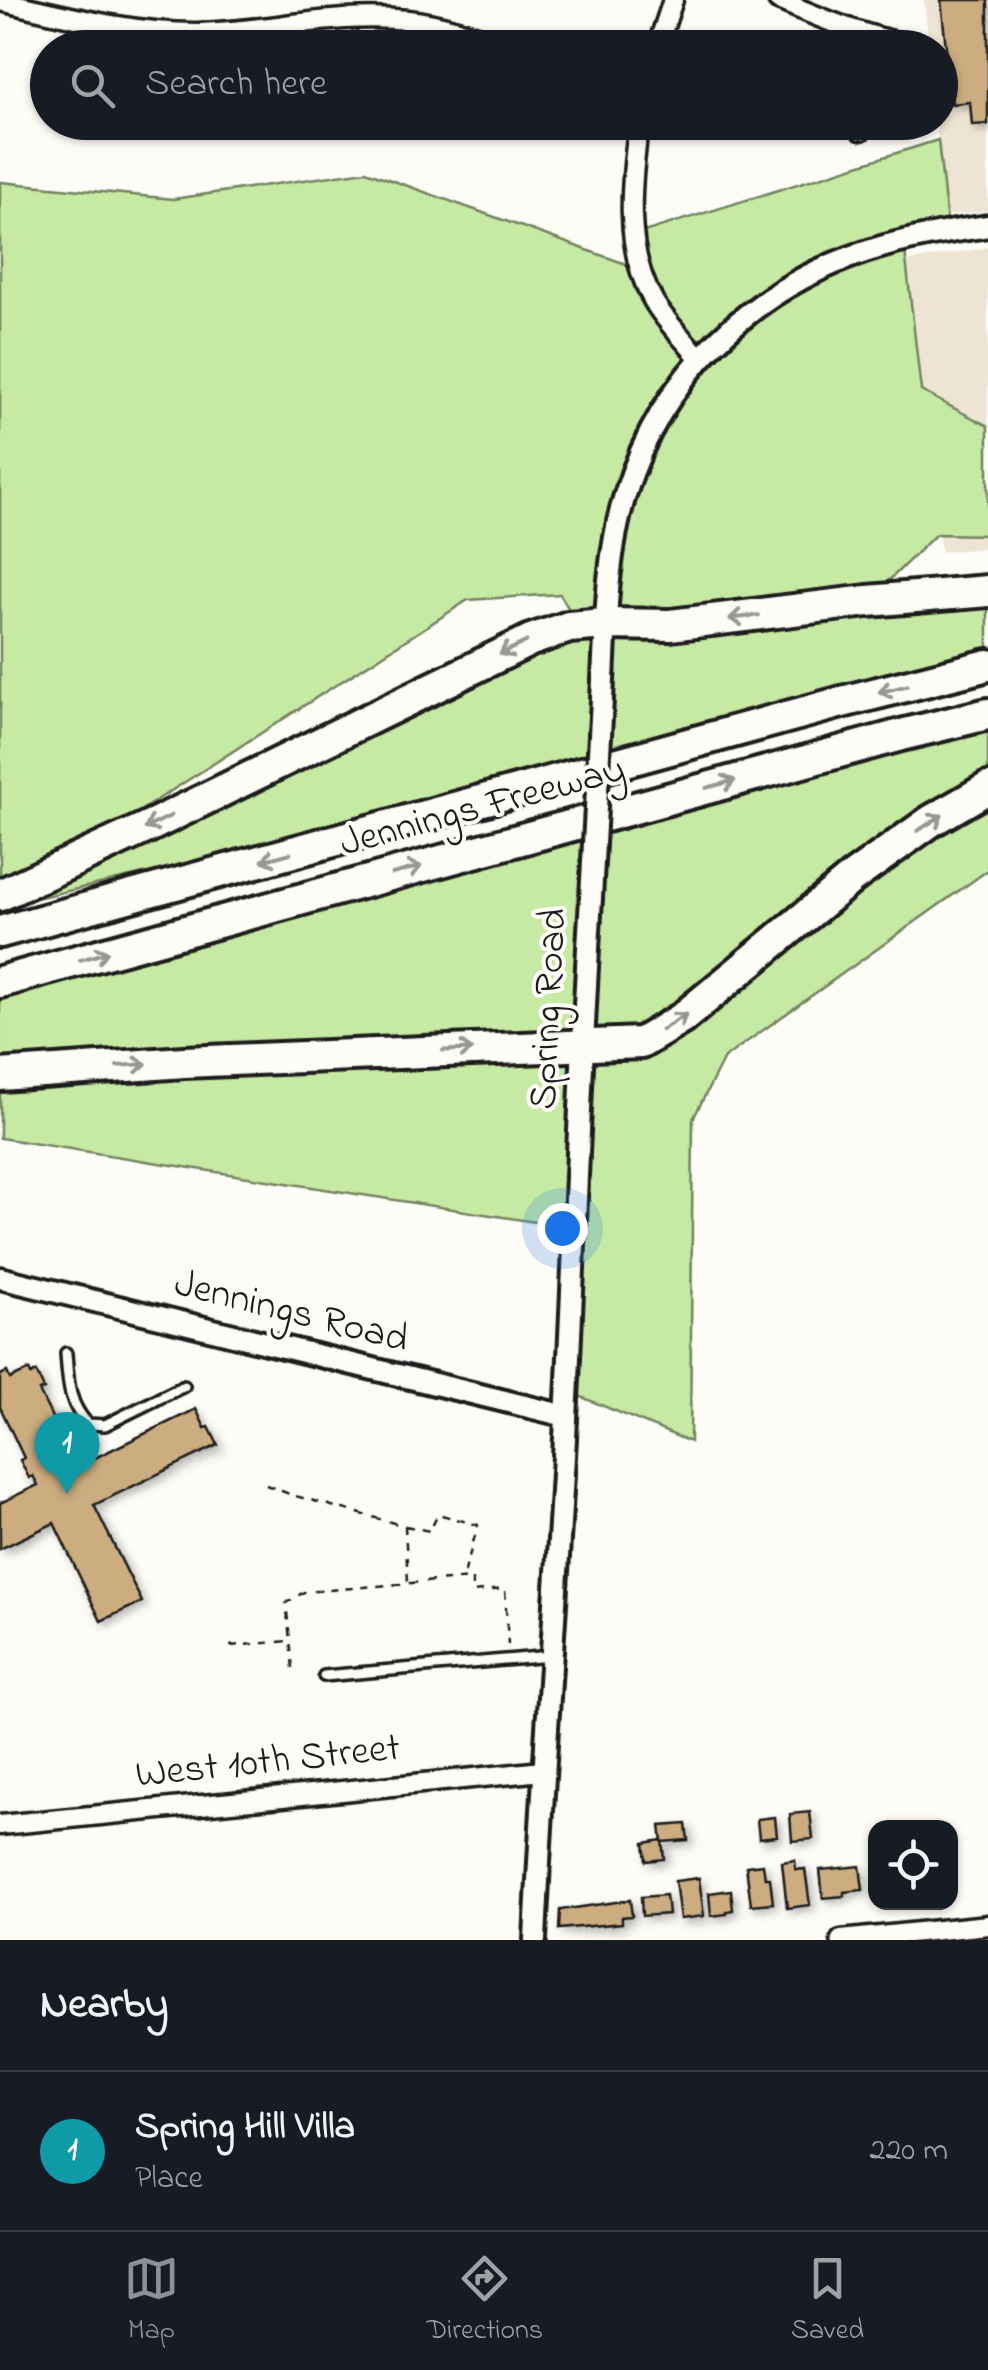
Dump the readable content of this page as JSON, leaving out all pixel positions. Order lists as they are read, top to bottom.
{
  "streets": {
    "highway": ["Jennings Freeway"],
    "street": ["Spring Road", "Jennings Road", "West 10th Street"]
  },
  "crossings": [
    ["Spring Road", "Jennings Road"],
    ["Spring Road", "West 10th Street"]
  ],
  "page": {
    "search": "Search here",
    "pins": "1",
    "heading": "Nearby",
    "list": [
      {
        "mark": "1",
        "name": "Spring Hill Villa",
        "note": "Place",
        "value": "220 m"
      }
    ],
    "nav": ["Map", "Directions", "Saved"]
  }
}
